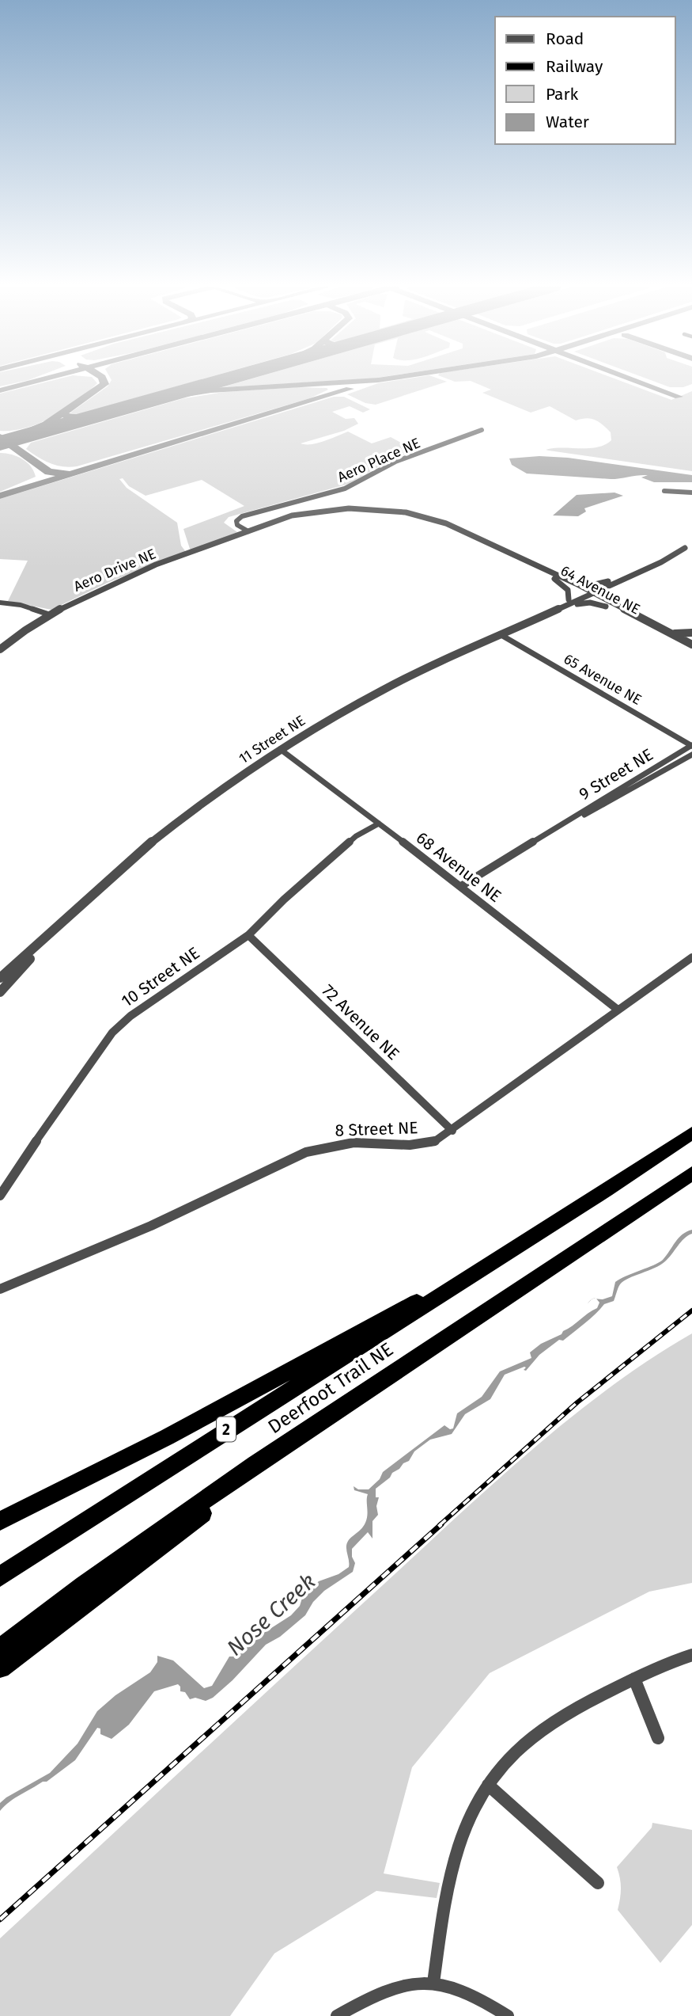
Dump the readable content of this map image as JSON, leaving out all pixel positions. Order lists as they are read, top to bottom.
{
  "streets": {
    "highway": ["Deerfoot Trail NE", "2"],
    "street": [
      "Aero Place NE",
      "Aero Drive NE",
      "64 Avenue NE",
      "65 Avenue NE",
      "11 Street NE",
      "9 Street NE",
      "68 Avenue NE",
      "10 Street NE",
      "72 Avenue NE",
      "8 Street NE"
    ]
  },
  "crossings": [
    ["Aero Place NE", "Aero Drive NE"],
    ["Aero Place NE", "64 Avenue NE"],
    ["Aero Drive NE", "64 Avenue NE"],
    ["64 Avenue NE", "11 Street NE"],
    ["65 Avenue NE", "11 Street NE"],
    ["65 Avenue NE", "9 Street NE"],
    ["11 Street NE", "68 Avenue NE"],
    ["9 Street NE", "68 Avenue NE"],
    ["68 Avenue NE", "10 Street NE"],
    ["68 Avenue NE", "8 Street NE"],
    ["10 Street NE", "72 Avenue NE"],
    ["72 Avenue NE", "8 Street NE"]
  ],
  "water": ["Nose Creek"],
  "legend": [
    "Road",
    "Railway",
    "Park",
    "Water"
  ]
}
